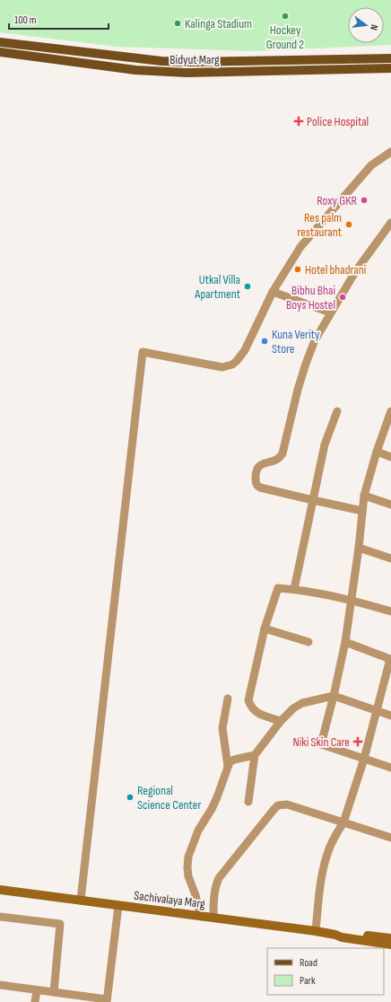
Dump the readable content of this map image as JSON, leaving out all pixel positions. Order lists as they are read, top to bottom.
{
  "streets": {
    "main road": ["Bidyut Marg", "Sachivalaya Marg"]
  },
  "places": {
    "other": [
      "Hockey Ground 2",
      "Kalinga Stadium",
      "Roxy GKR",
      "Res palm restaurant",
      "Hotel bhadrani",
      "Utkal Villa Apartment",
      "Bibhu Bhai Boys Hostel",
      "Kuna Verity Store",
      "Regional Science Center"
    ],
    "health": ["Police Hospital", "Niki Skin Care"]
  },
  "legend": ["Road", "Park"],
  "scale_bar": "100 m",
  "north": "right"
}
